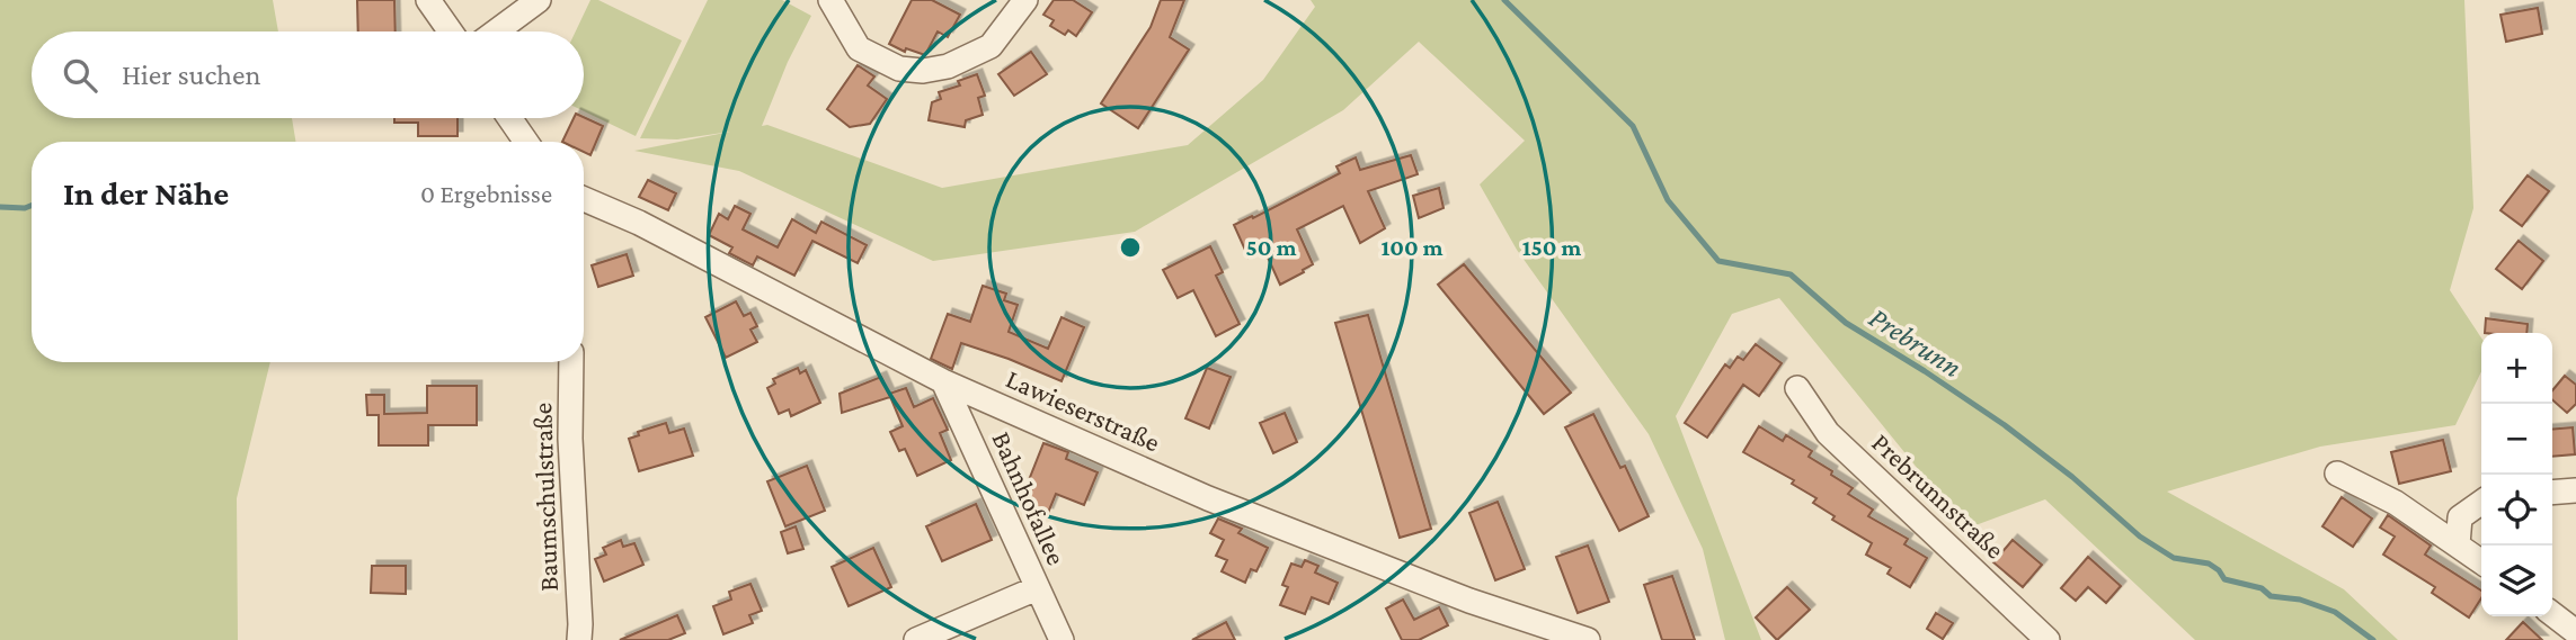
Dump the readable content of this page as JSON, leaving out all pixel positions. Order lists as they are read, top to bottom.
{
  "streets": {
    "street": [
      "Lawieserstraße",
      "Prebrunnstraße",
      "Baumschulstraße",
      "Bahnhofallee"
    ]
  },
  "crossings": [
    ["Lawieserstraße", "Bahnhofallee"]
  ],
  "water": ["Prebrunn"],
  "page": {
    "search": "Hier suchen",
    "heading": ["In der Nähe", "0 Ergebnisse"],
    "map_buttons": ["+", "−"]
  },
  "rings": ["50 m", "100 m", "150 m"]
}
